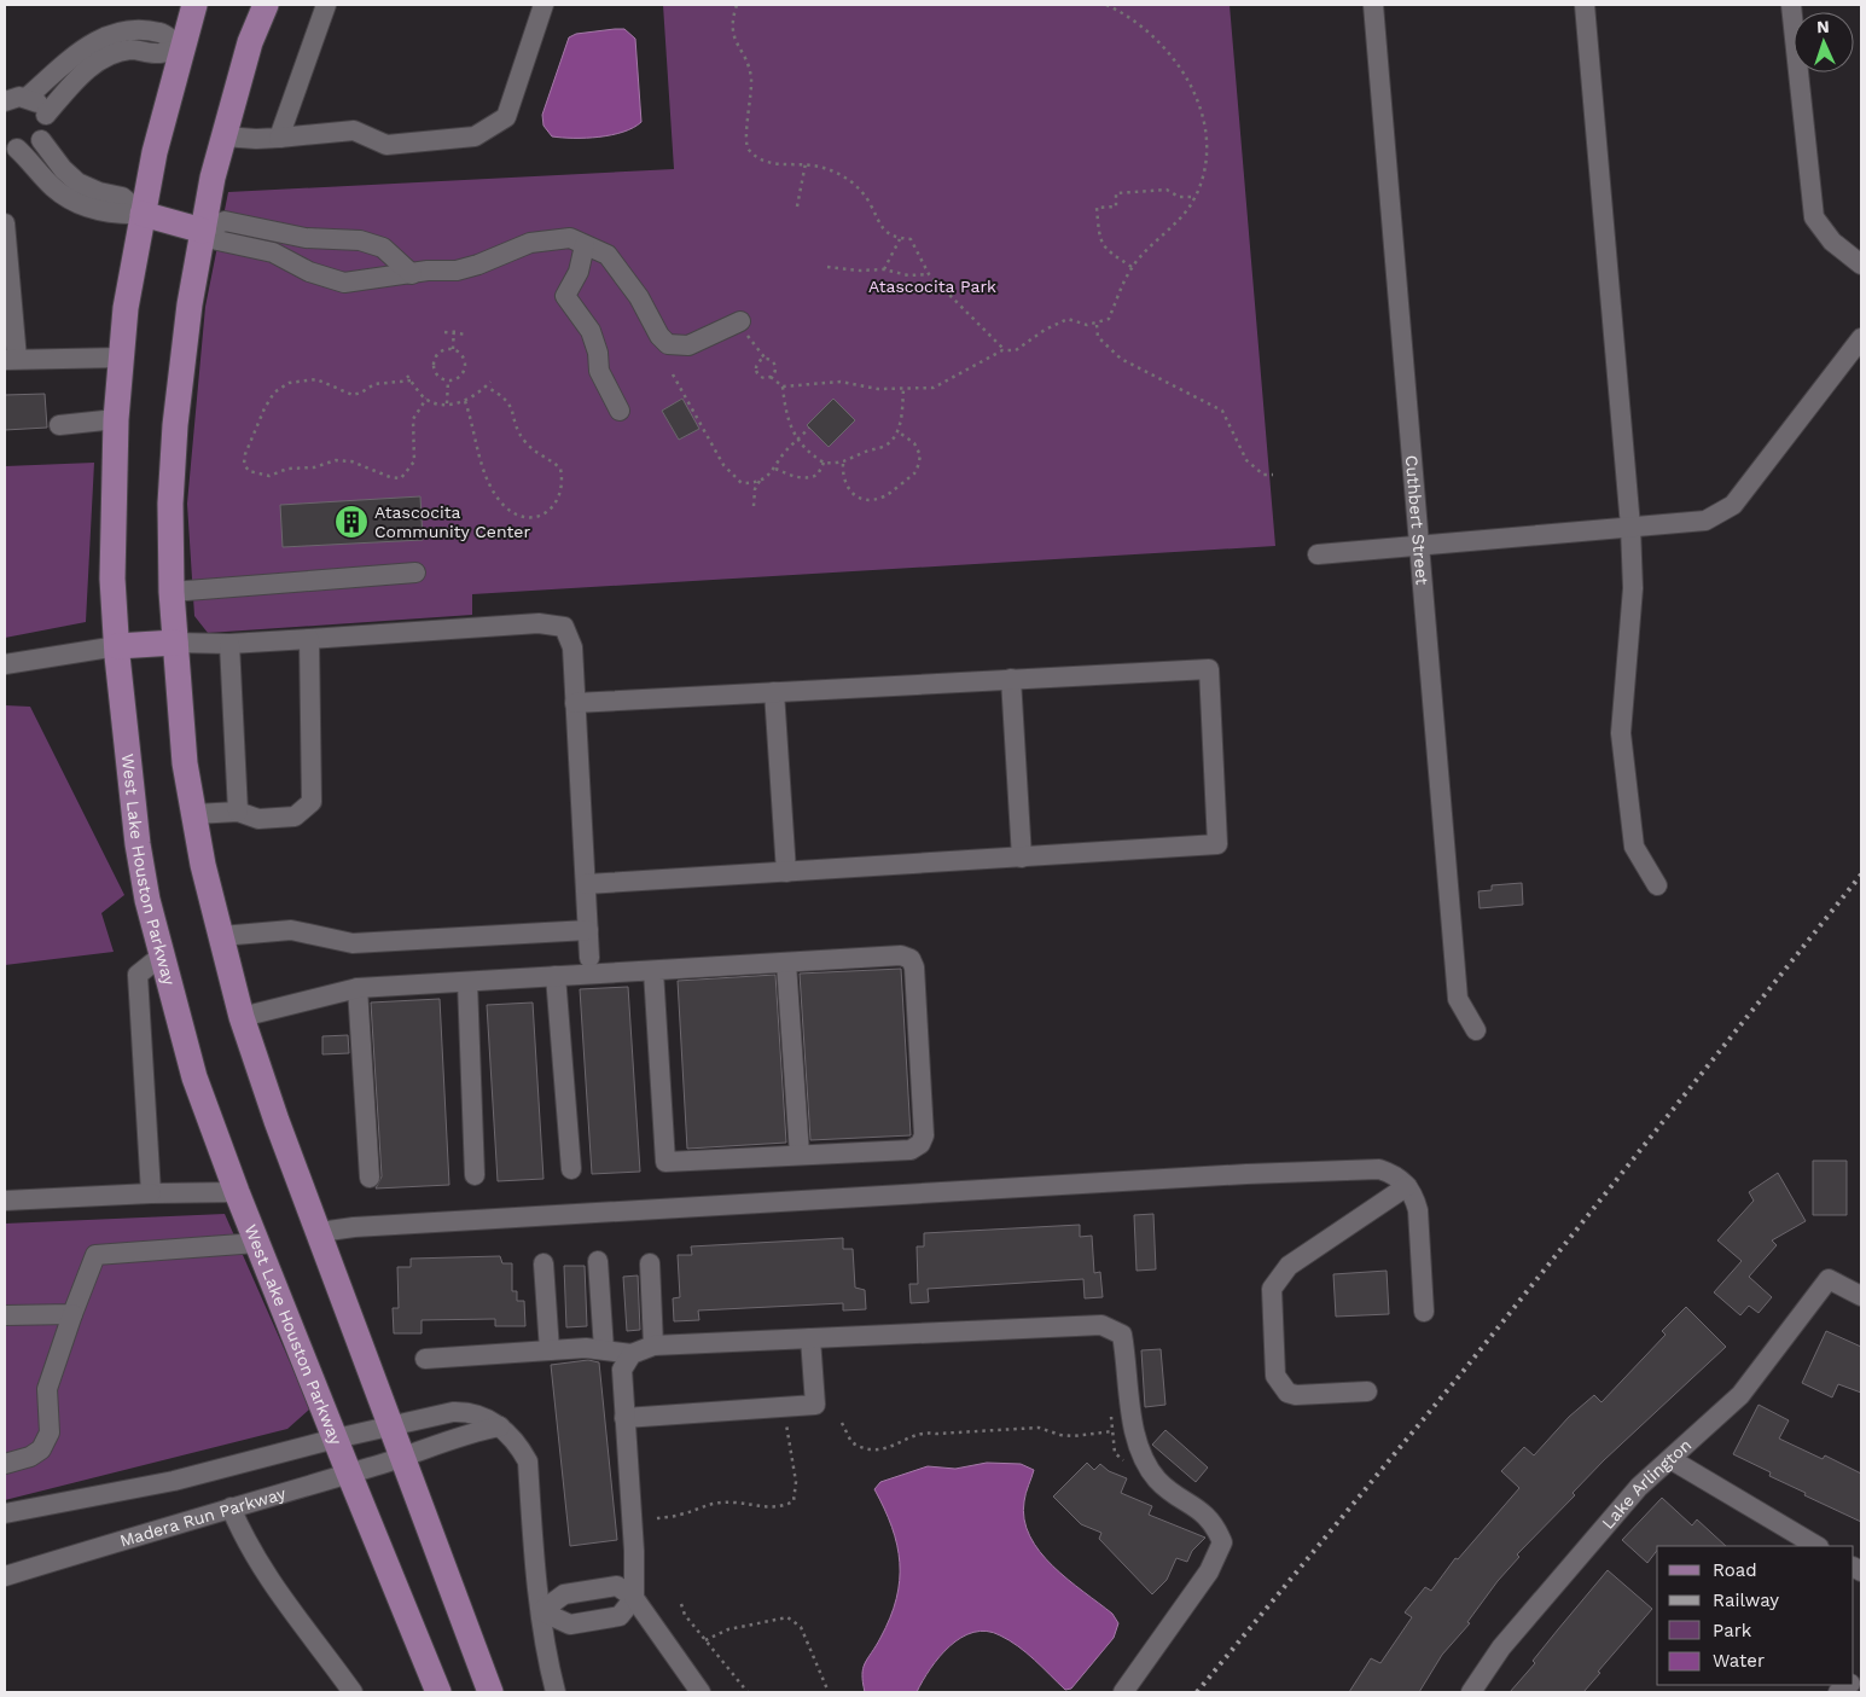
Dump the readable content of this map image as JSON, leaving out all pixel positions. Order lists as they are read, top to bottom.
{
  "streets": {
    "main road": ["West Lake Houston Parkway"],
    "street": ["Cuthbert Street", "Lake Arlington", "Madera Run Parkway"]
  },
  "crossings": [
    ["West Lake Houston Parkway", "Madera Run Parkway"]
  ],
  "parks": ["Atascocita Park"],
  "places": {
    "building": ["Atascocita Community Center"]
  },
  "legend": [
    "Road",
    "Railway",
    "Park",
    "Water"
  ],
  "north": "top"
}
